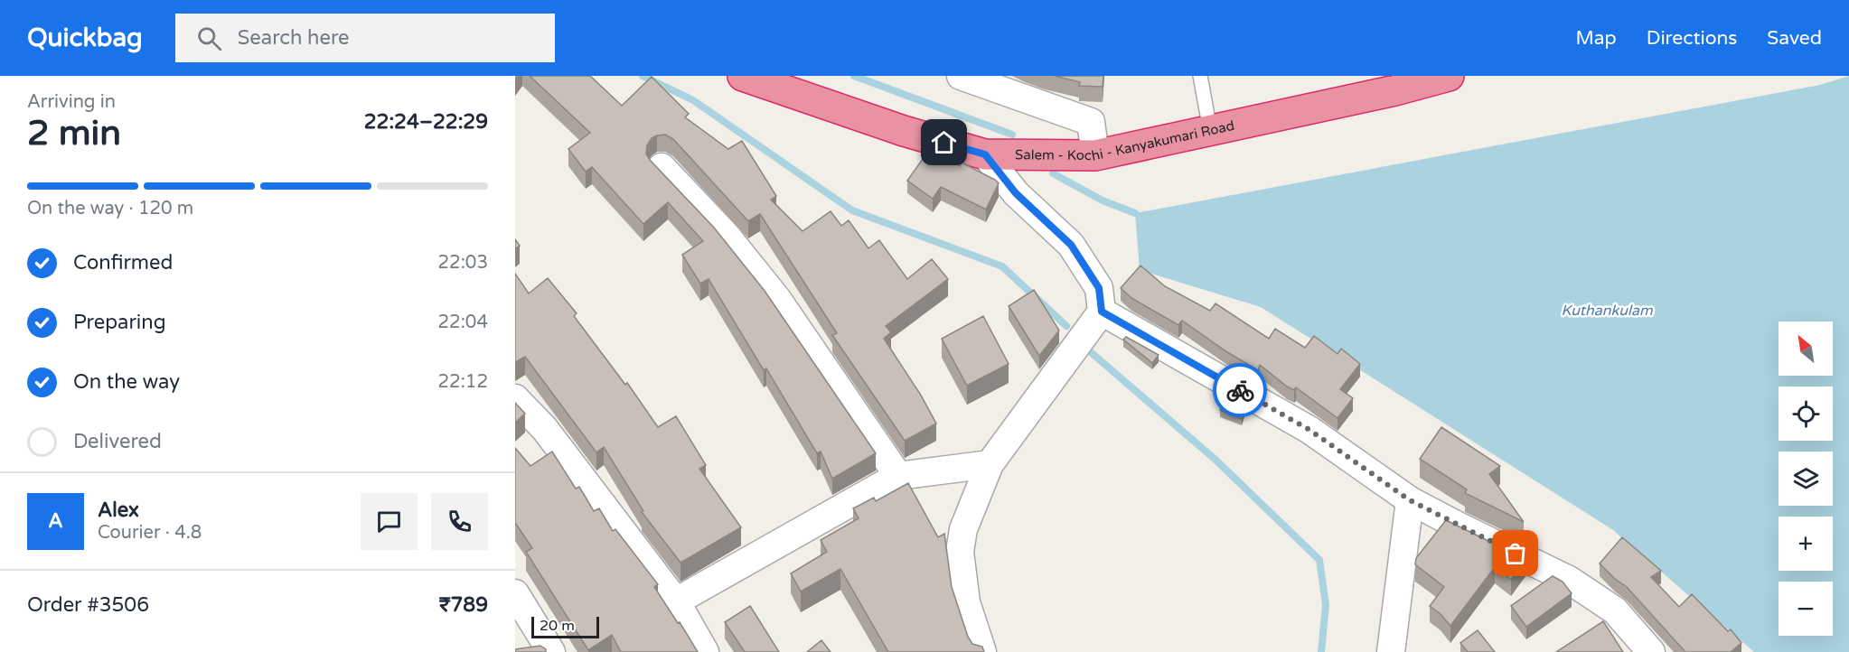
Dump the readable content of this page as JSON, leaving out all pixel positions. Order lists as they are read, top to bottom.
{
  "streets": {
    "highway": ["Salem - Kochi - Kanyakumari Road"]
  },
  "water": ["Kuthankulam"],
  "scale_bar": "20 m",
  "north": "top left",
  "page": {
    "header": "Quickbag",
    "search": "Search here",
    "nav": ["Map", "Directions", "Saved"],
    "heading": ["2 min", "Arriving in", "22:24–22:29"],
    "panel": [
      "Alex",
      "Courier · 4.8",
      "Order #3506",
      "₹789"
    ],
    "bar": "On the way · 120 m",
    "list": [
      ["Confirmed", "22:03"],
      ["Preparing", "22:04"],
      ["On the way", "22:12"],
      "Delivered"
    ],
    "map_buttons": ["+", "−"],
    "round": "A",
    "scale": "20 m"
  }
}
